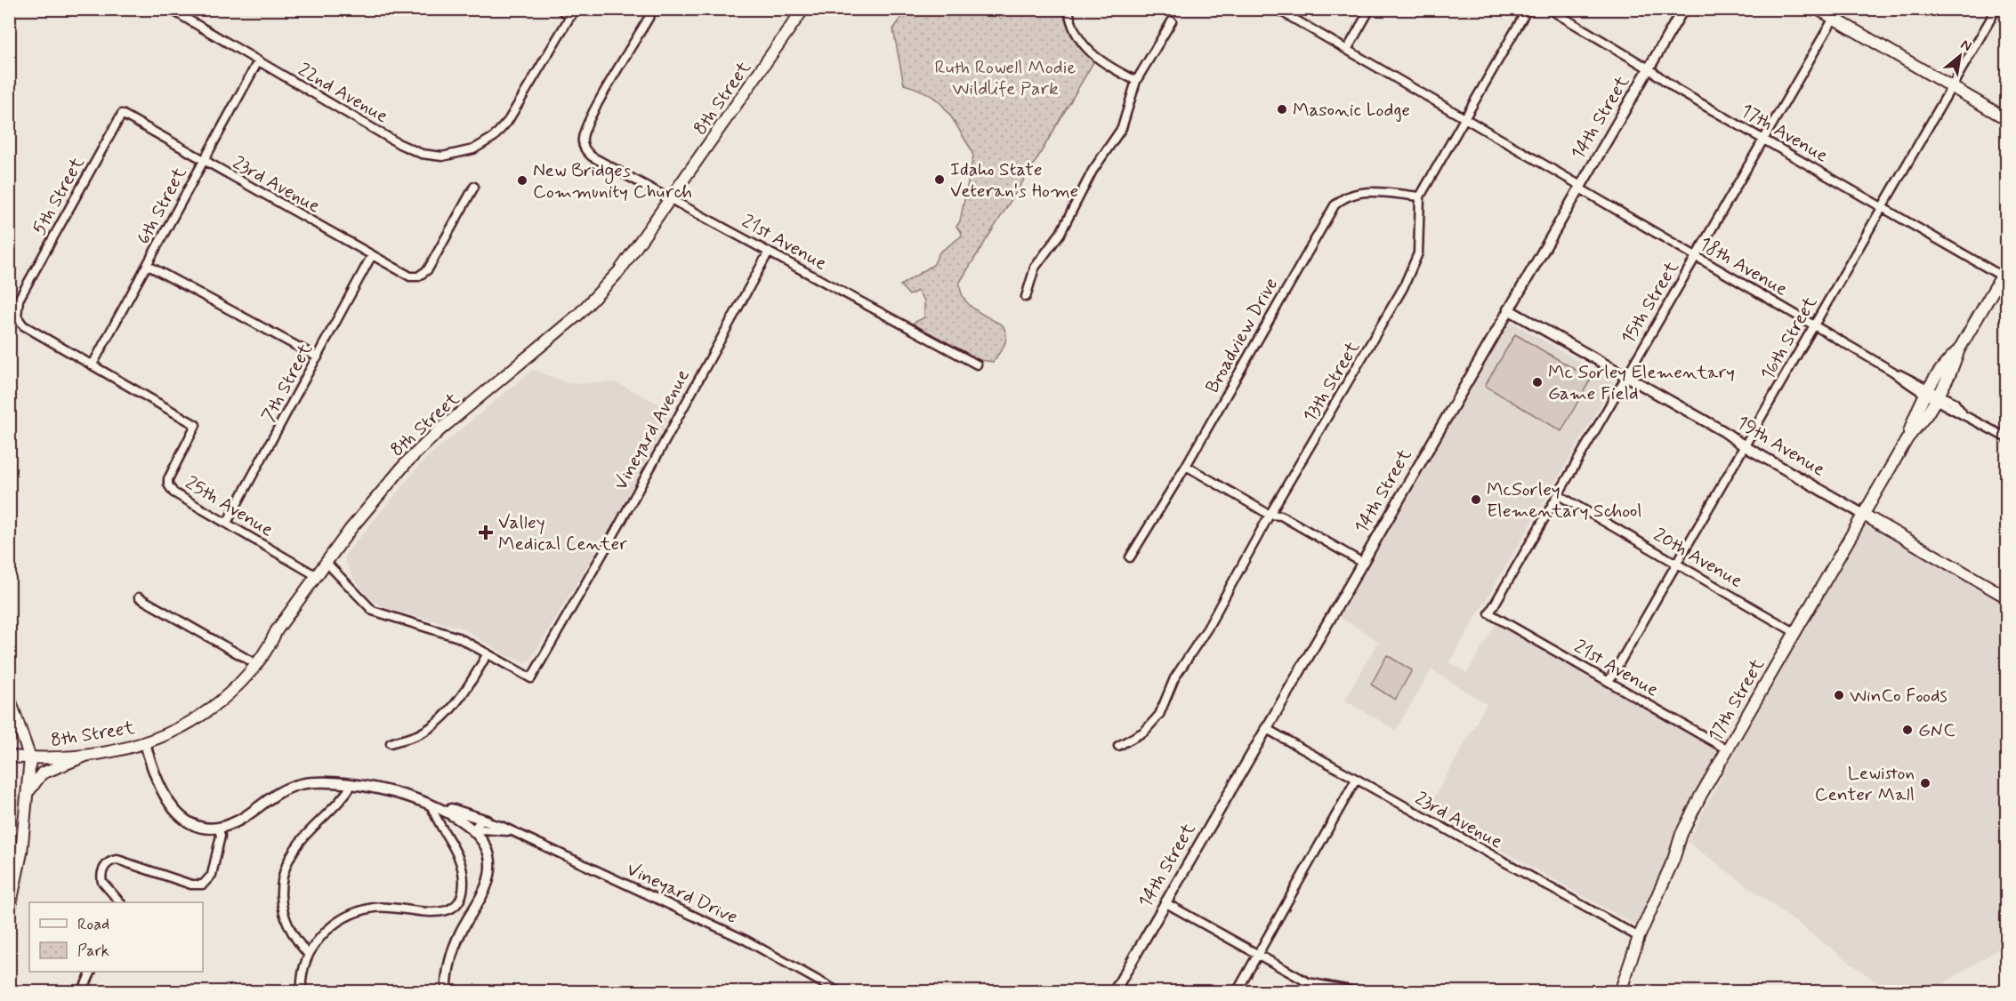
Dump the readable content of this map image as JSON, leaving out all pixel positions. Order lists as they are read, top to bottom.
{
  "streets": {
    "main road": ["8th Street", "19th Avenue", "17th Street"],
    "street": [
      "22nd Avenue",
      "14th Street",
      "17th Avenue",
      "23rd Avenue",
      "5th Street",
      "6th Street",
      "21st Avenue",
      "18th Avenue",
      "15th Street",
      "Broadview Drive",
      "16th Street",
      "13th Street",
      "7th Street",
      "Vineyard Avenue",
      "25th Avenue",
      "20th Avenue",
      "Vineyard Drive"
    ]
  },
  "crossings": [
    ["22nd Avenue", "6th Street"],
    ["8th Street", "21st Avenue"],
    ["8th Street", "25th Avenue"],
    ["14th Street", "17th Avenue"],
    ["14th Street", "23rd Avenue"],
    ["14th Street", "18th Avenue"],
    ["14th Street", "19th Avenue"],
    ["17th Avenue", "15th Street"],
    ["17th Avenue", "16th Street"],
    ["17th Avenue", "17th Street"],
    ["23rd Avenue", "5th Street"],
    ["23rd Avenue", "6th Street"],
    ["23rd Avenue", "7th Street"],
    ["23rd Avenue", "17th Street"],
    ["5th Street", "25th Avenue"],
    ["6th Street", "25th Avenue"],
    ["21st Avenue", "15th Street"],
    ["21st Avenue", "16th Street"],
    ["21st Avenue", "Vineyard Avenue"],
    ["21st Avenue", "17th Street"],
    ["18th Avenue", "15th Street"],
    ["18th Avenue", "16th Street"],
    ["18th Avenue", "17th Street"],
    ["15th Street", "19th Avenue"],
    ["15th Street", "20th Avenue"],
    ["Broadview Drive", "13th Street"],
    ["16th Street", "19th Avenue"],
    ["16th Street", "20th Avenue"],
    ["7th Street", "25th Avenue"],
    ["19th Avenue", "17th Street"],
    ["20th Avenue", "17th Street"]
  ],
  "parks": ["Ruth Rowell Modie Wildlife Park"],
  "places": {
    "other": [
      "Masonic Lodge",
      "Idaho State Veteran's Home",
      "New Bridges Community Church",
      "Mc Sorley Elementary Game Field",
      "McSorley Elementary School",
      "WinCo Foods",
      "GNC",
      "Lewiston Center Mall"
    ],
    "health": ["Valley Medical Center"]
  },
  "legend": ["Road", "Park"],
  "north": "top right"
}
